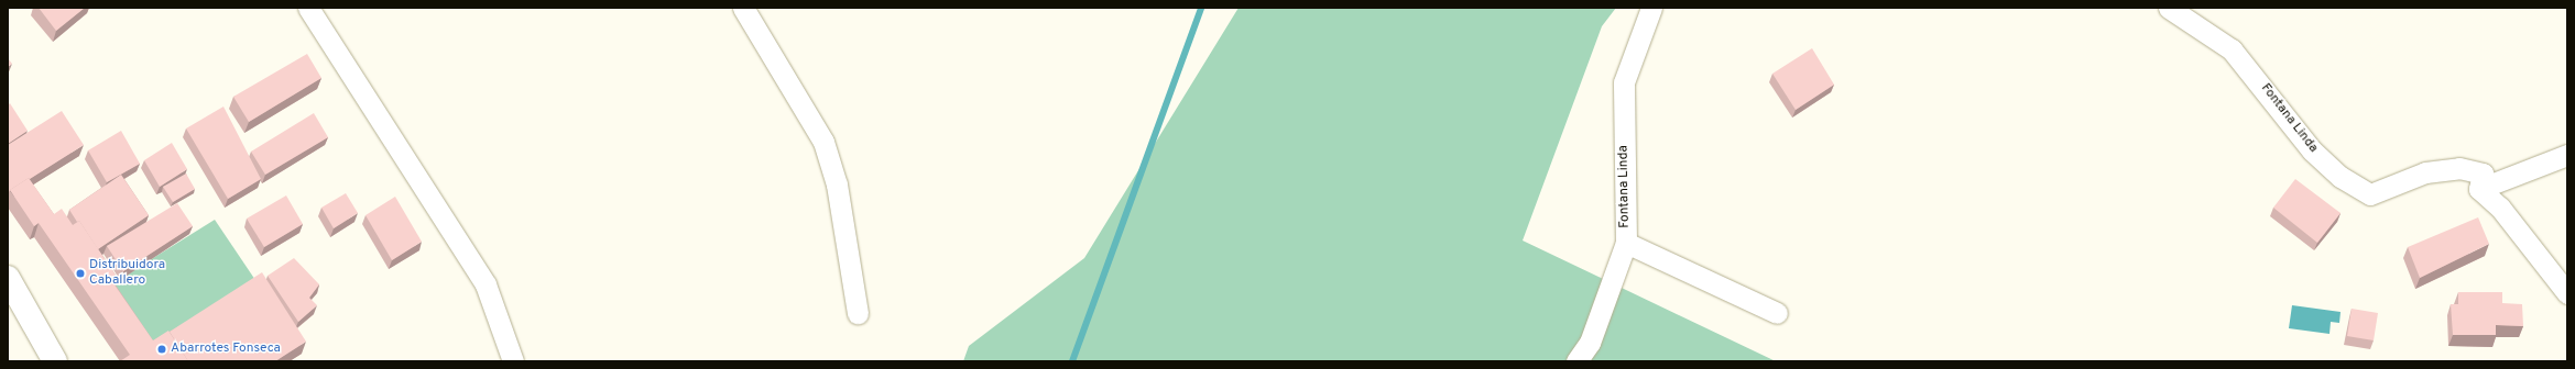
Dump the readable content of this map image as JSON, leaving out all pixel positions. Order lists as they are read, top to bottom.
{
  "streets": {
    "street": ["Fontana Linda"]
  },
  "places": ["Distribuidora Caballero", "Abarrotes Fonseca"]
}
